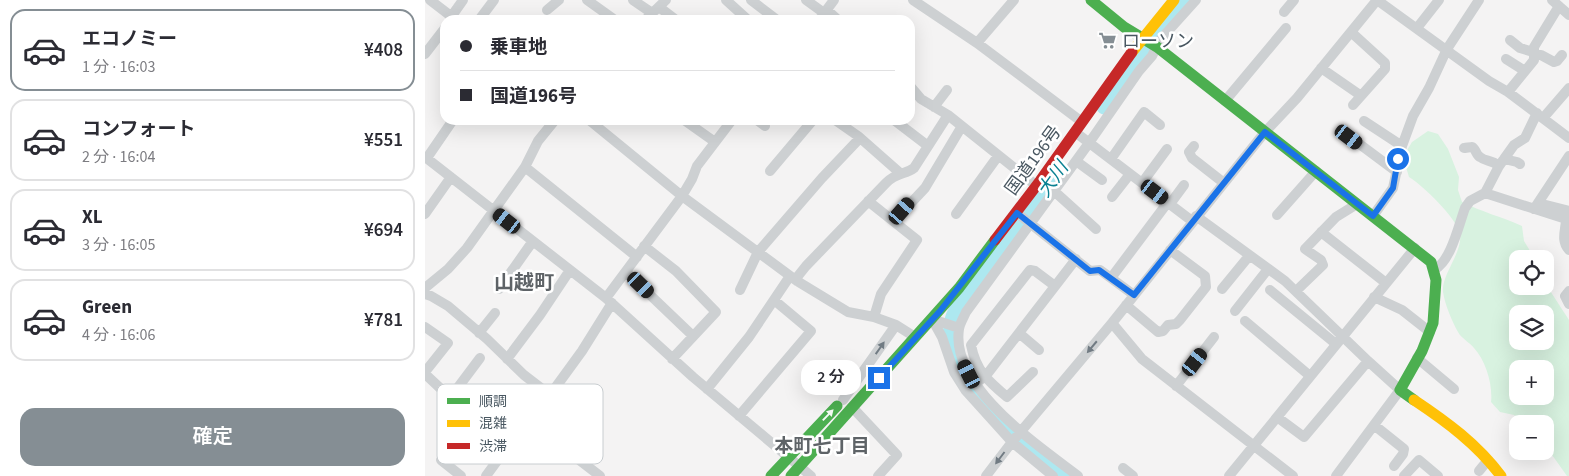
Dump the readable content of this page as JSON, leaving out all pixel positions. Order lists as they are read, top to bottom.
{
  "streets": {
    "main road": ["国道196号"]
  },
  "districts": ["山越町", "本町七丁目"],
  "water": ["大川"],
  "places": {
    "supermarket": ["ローソン"]
  },
  "legend": ["順調", "混雑", "渋滞"],
  "page": {
    "list": [
      {
        "name": "エコノミー",
        "note": "1 分 · 16:03",
        "value": "¥408"
      },
      {
        "name": "コンフォート",
        "note": "2 分 · 16:04",
        "value": "¥551"
      },
      {
        "name": "XL",
        "note": "3 分 · 16:05",
        "value": "¥694"
      },
      {
        "name": "Green",
        "note": "4 分 · 16:06",
        "value": "¥781"
      }
    ],
    "banner": ["乗車地", "国道196号"],
    "map_buttons": ["+", "−"],
    "bubble": "2 分",
    "buttons": "確定"
  }
}
